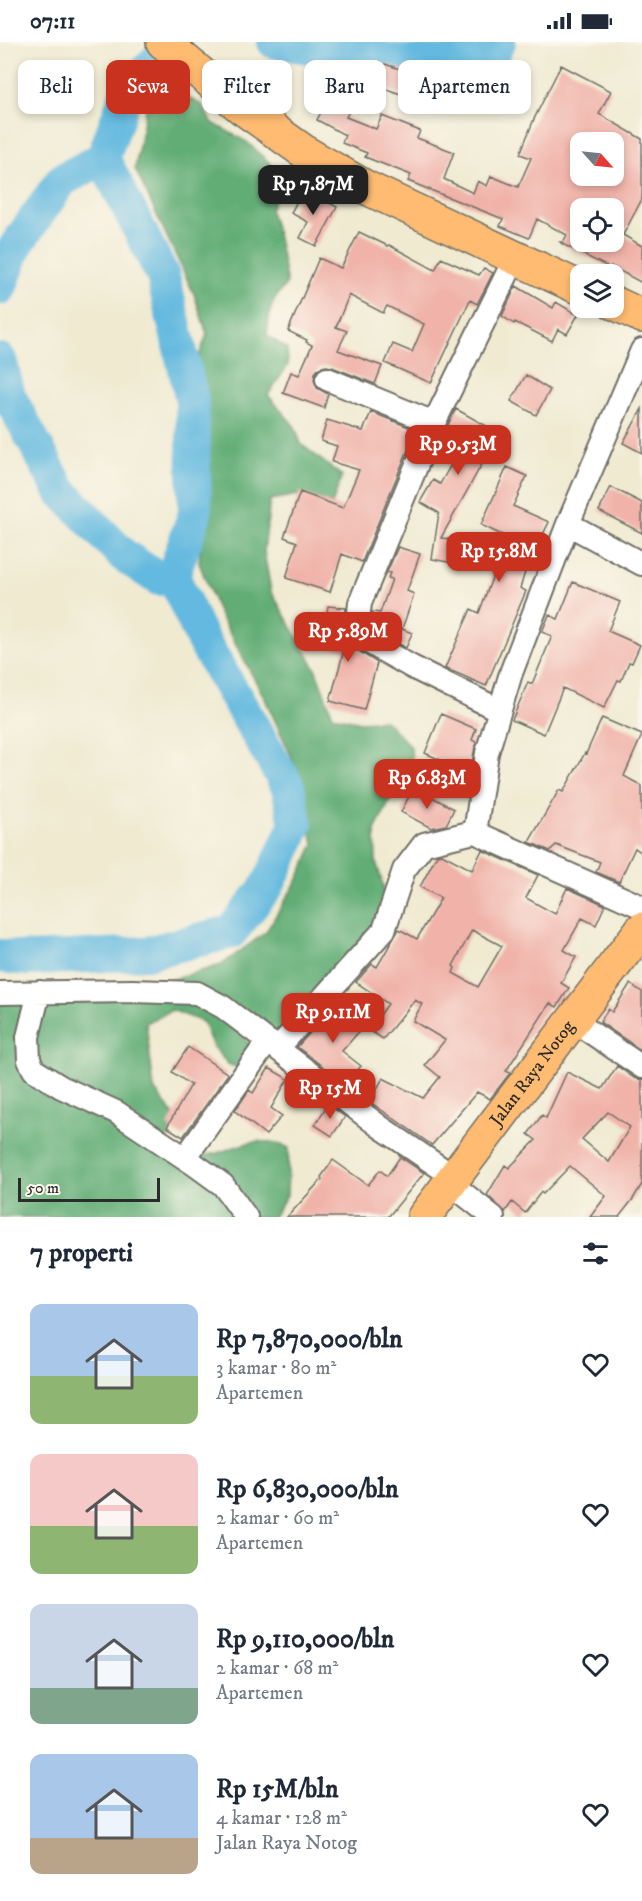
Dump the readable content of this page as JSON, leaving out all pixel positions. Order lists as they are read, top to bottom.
{
  "streets": {
    "highway": ["Jalan Raya Notog"]
  },
  "scale_bar": "50 m",
  "north": "bottom right",
  "page": {
    "status": "07:11",
    "chip": [
      "Beli",
      "Sewa",
      "Filter",
      "Baru",
      "Apartemen"
    ],
    "price": [
      "Rp 7.87M",
      "Rp 9.53M",
      "Rp 15.8M",
      "Rp 5.89M",
      "Rp 6.83M",
      "Rp 9.11M",
      "Rp 15M"
    ],
    "scale": "50 m",
    "heading": "7 properti",
    "list": [
      {
        "name": "Rp 7,870,000/bln",
        "note": "3 kamar · 80 m² · Apartemen"
      },
      {
        "name": "Rp 6,830,000/bln",
        "note": "2 kamar · 60 m² · Apartemen"
      },
      {
        "name": "Rp 9,110,000/bln",
        "note": "2 kamar · 68 m² · Apartemen"
      },
      {
        "name": "Rp 15M/bln",
        "note": "4 kamar · 128 m² · Jalan Raya Notog"
      }
    ]
  }
}
